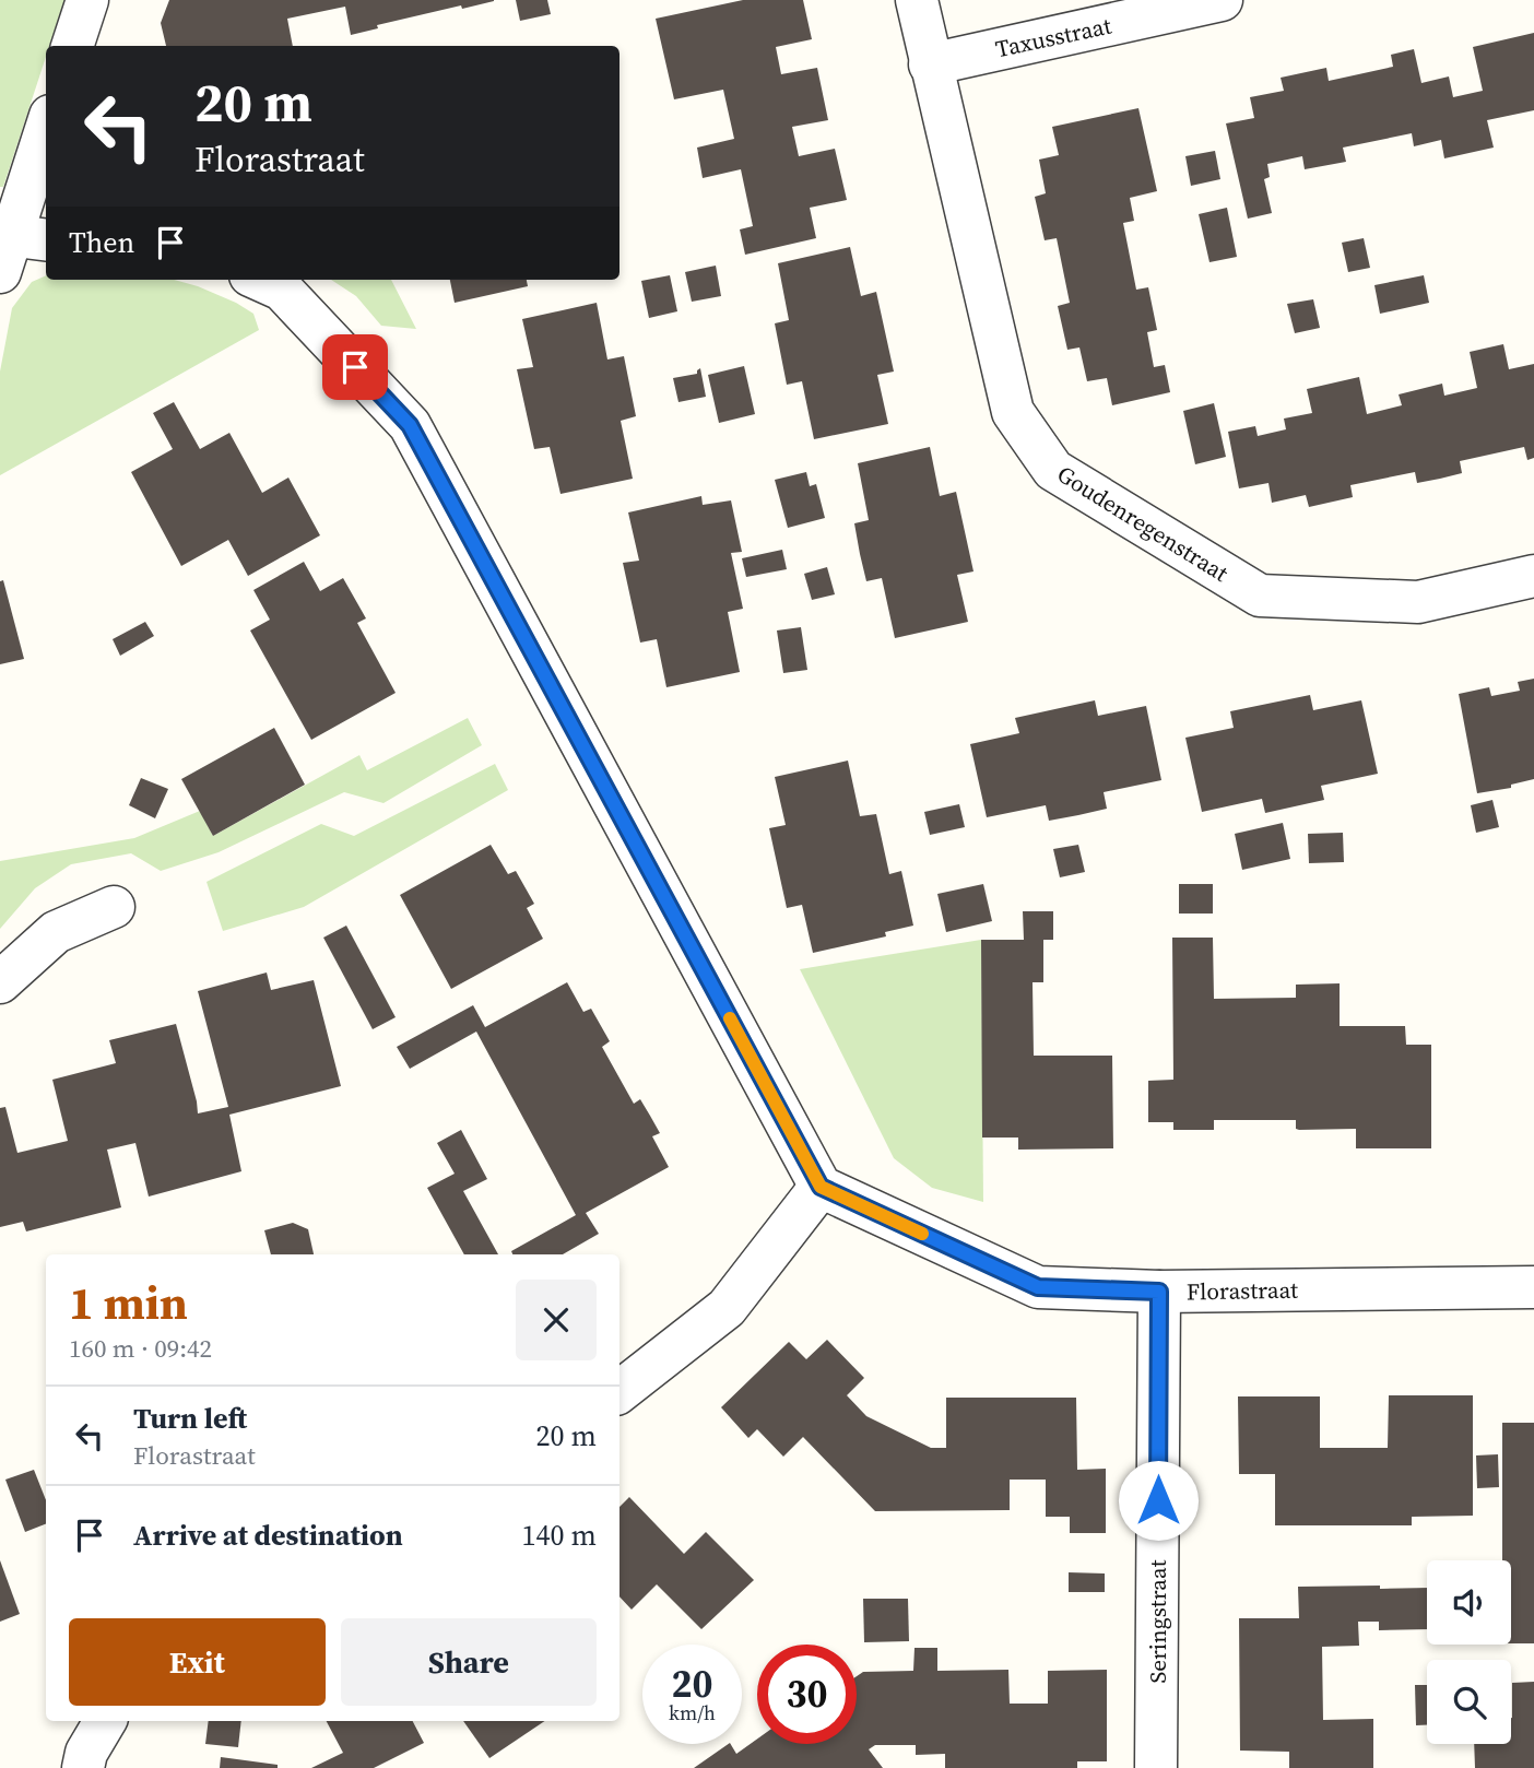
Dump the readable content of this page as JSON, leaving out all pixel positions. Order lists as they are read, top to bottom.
{
  "streets": {
    "street": [
      "Taxusstraat",
      "Goudenregenstraat",
      "Florastraat",
      "Seringstraat"
    ]
  },
  "crossings": [
    ["Taxusstraat", "Goudenregenstraat"],
    ["Florastraat", "Seringstraat"]
  ],
  "page": {
    "turn": ["20 m", "Florastraat"],
    "then": "Then",
    "heading": ["1 min", "160 m · 09:42"],
    "list": [
      {
        "name": "Turn left",
        "note": "Florastraat",
        "value": "20 m"
      },
      {
        "name": "Arrive at destination",
        "value": "140 m"
      }
    ],
    "buttons": ["Exit", "Share"],
    "speed": "20 km/h",
    "limit": "30"
  }
}
